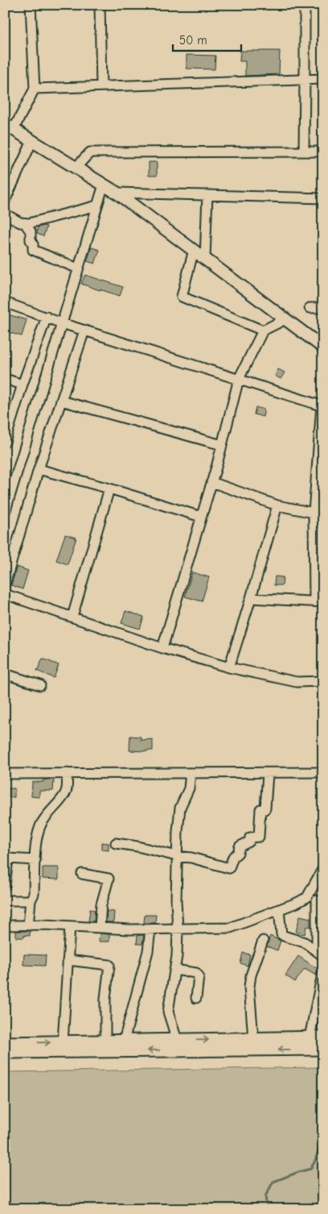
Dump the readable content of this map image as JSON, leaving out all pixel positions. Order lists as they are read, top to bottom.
{
  "scale_bar": "50 m"
}
